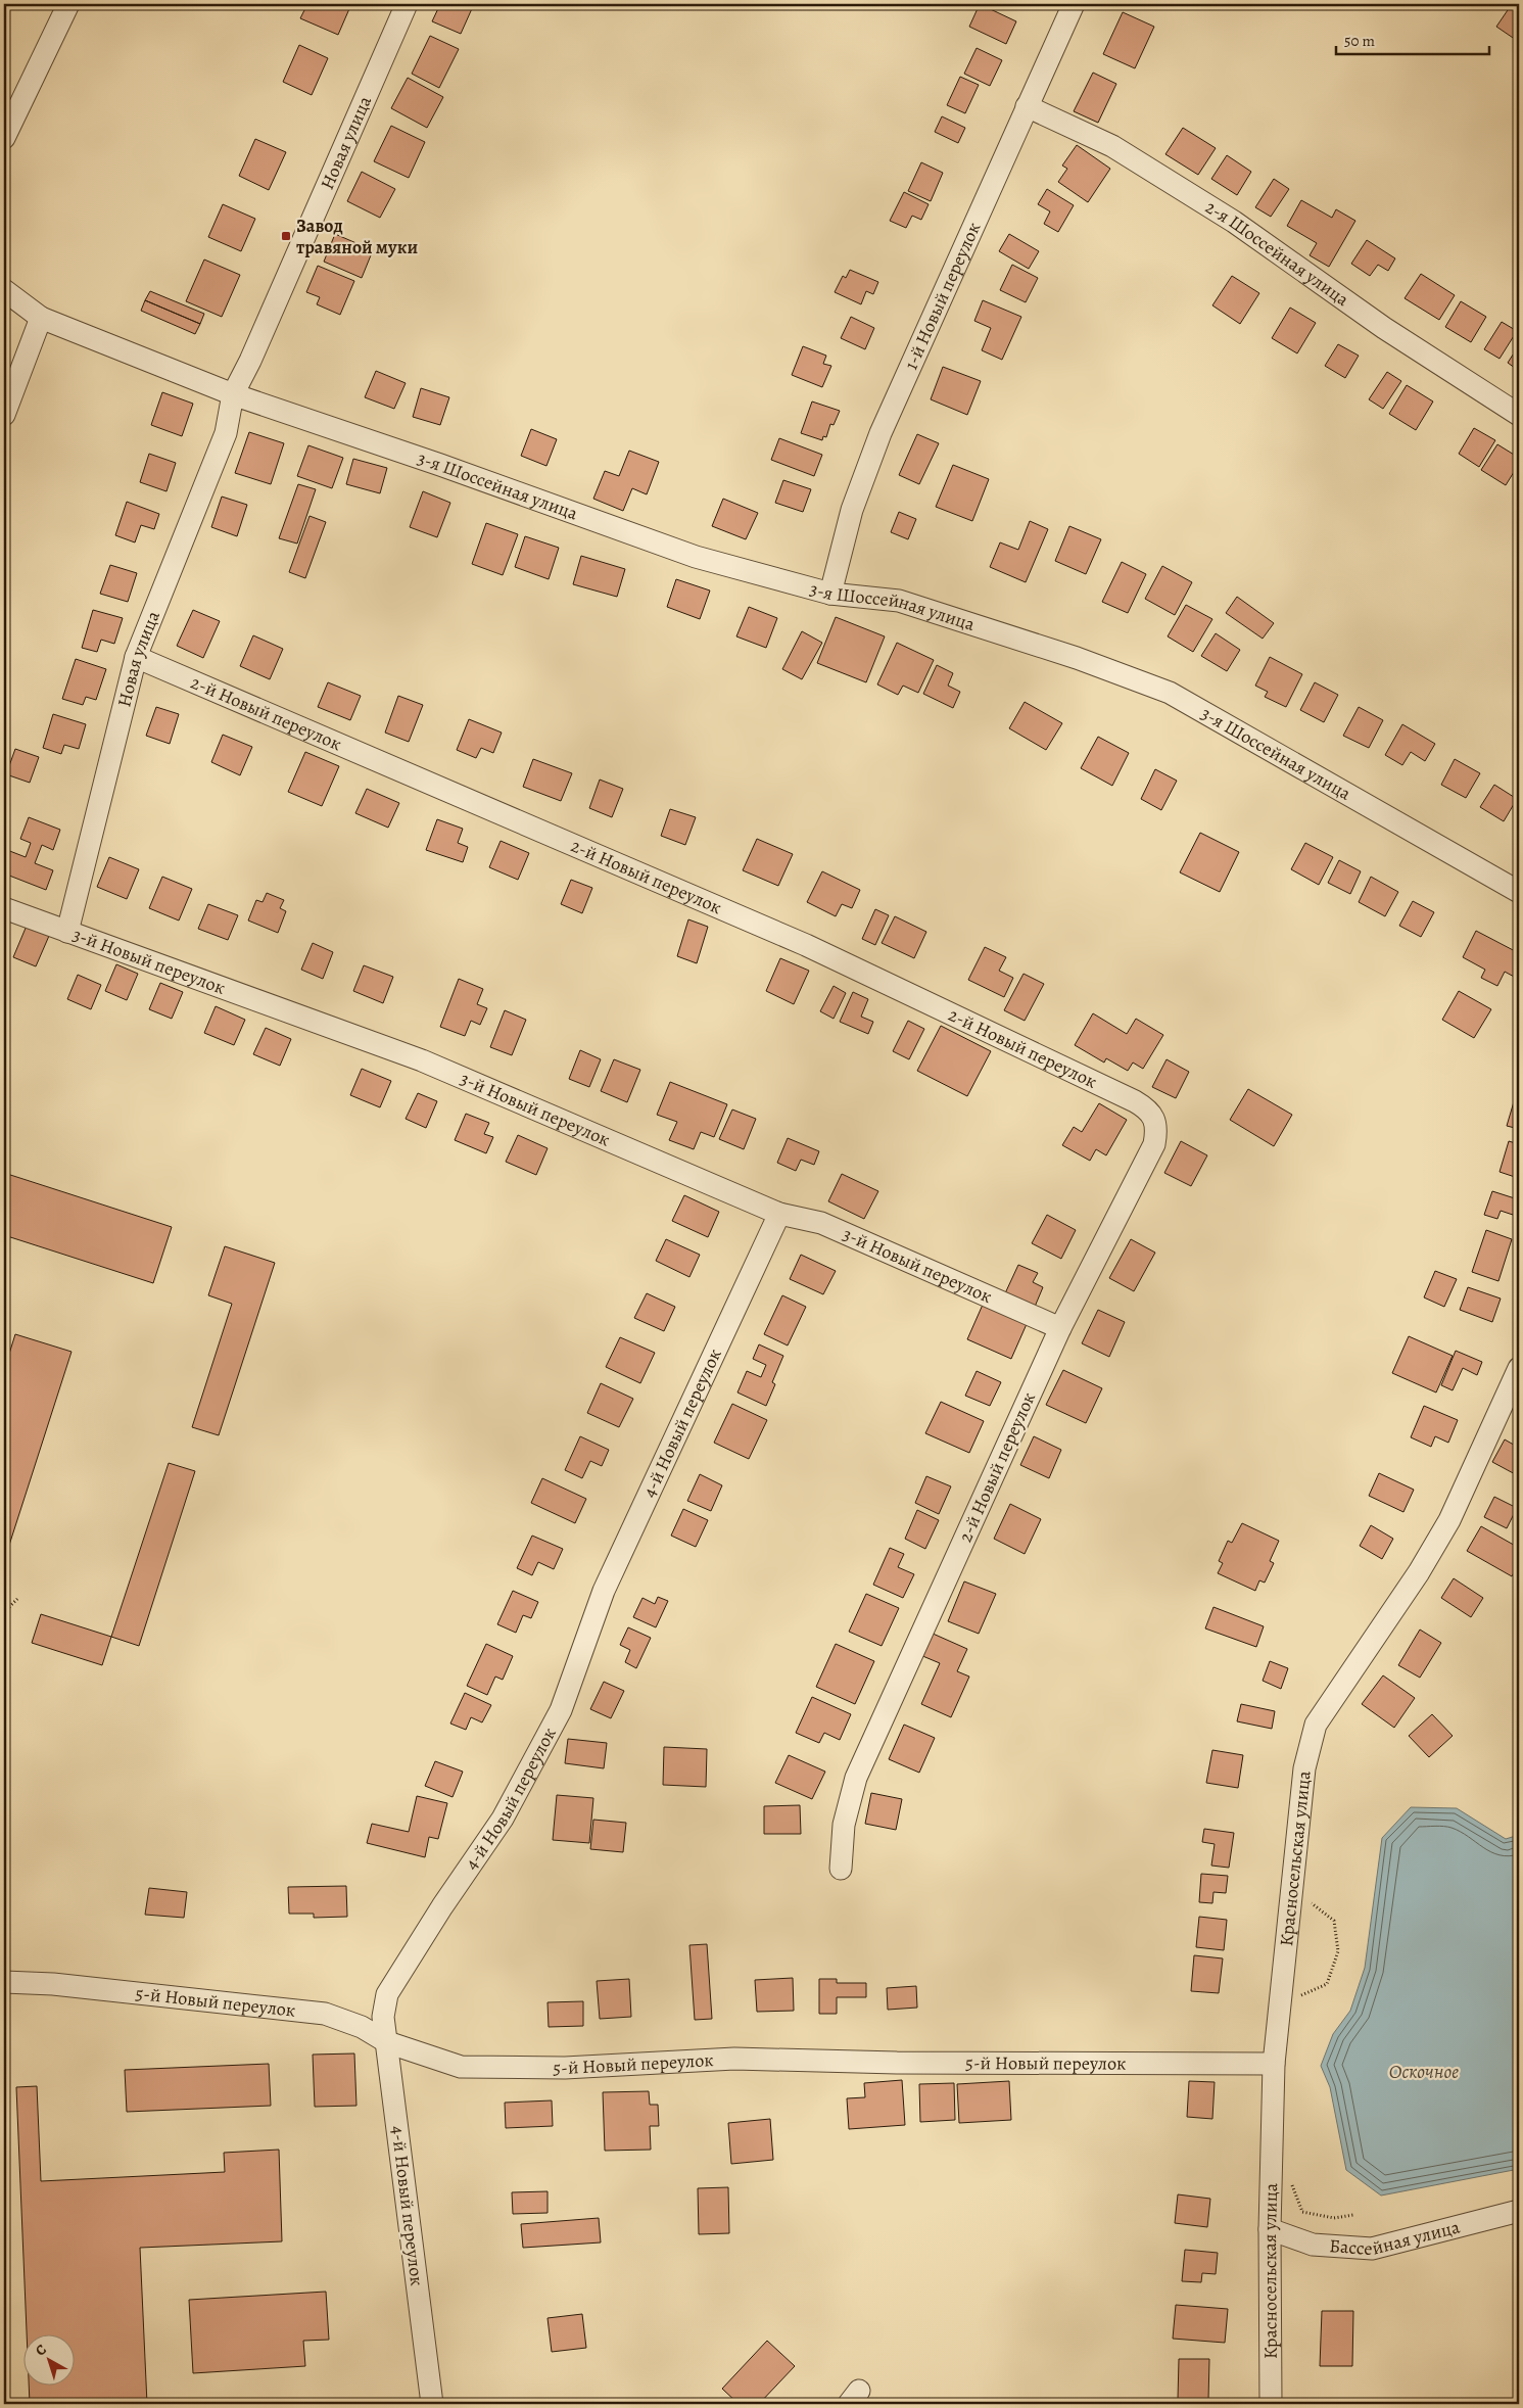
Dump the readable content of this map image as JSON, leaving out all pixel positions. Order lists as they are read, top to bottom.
{
  "streets": {
    "street": [
      "Новая улица",
      "2-я Шоссейная улица",
      "1-й Новый переулок",
      "3-я Шоссейная улица",
      "2-й Новый переулок",
      "3-й Новый переулок",
      "4-й Новый переулок",
      "Красносельская улица",
      "5-й Новый переулок",
      "Бассейная улица"
    ]
  },
  "crossings": [
    ["Новая улица", "3-я Шоссейная улица"],
    ["Новая улица", "2-й Новый переулок"],
    ["Новая улица", "3-й Новый переулок"],
    ["2-я Шоссейная улица", "1-й Новый переулок"],
    ["1-й Новый переулок", "3-я Шоссейная улица"],
    ["2-й Новый переулок", "3-й Новый переулок"],
    ["3-й Новый переулок", "4-й Новый переулок"],
    ["4-й Новый переулок", "5-й Новый переулок"],
    ["Красносельская улица", "5-й Новый переулок"],
    ["Красносельская улица", "Бассейная улица"]
  ],
  "water": ["Оскочное"],
  "places": {
    "transit": ["Завод травяной муки"]
  },
  "scale_bar": "50 m",
  "north": "top left"
}
